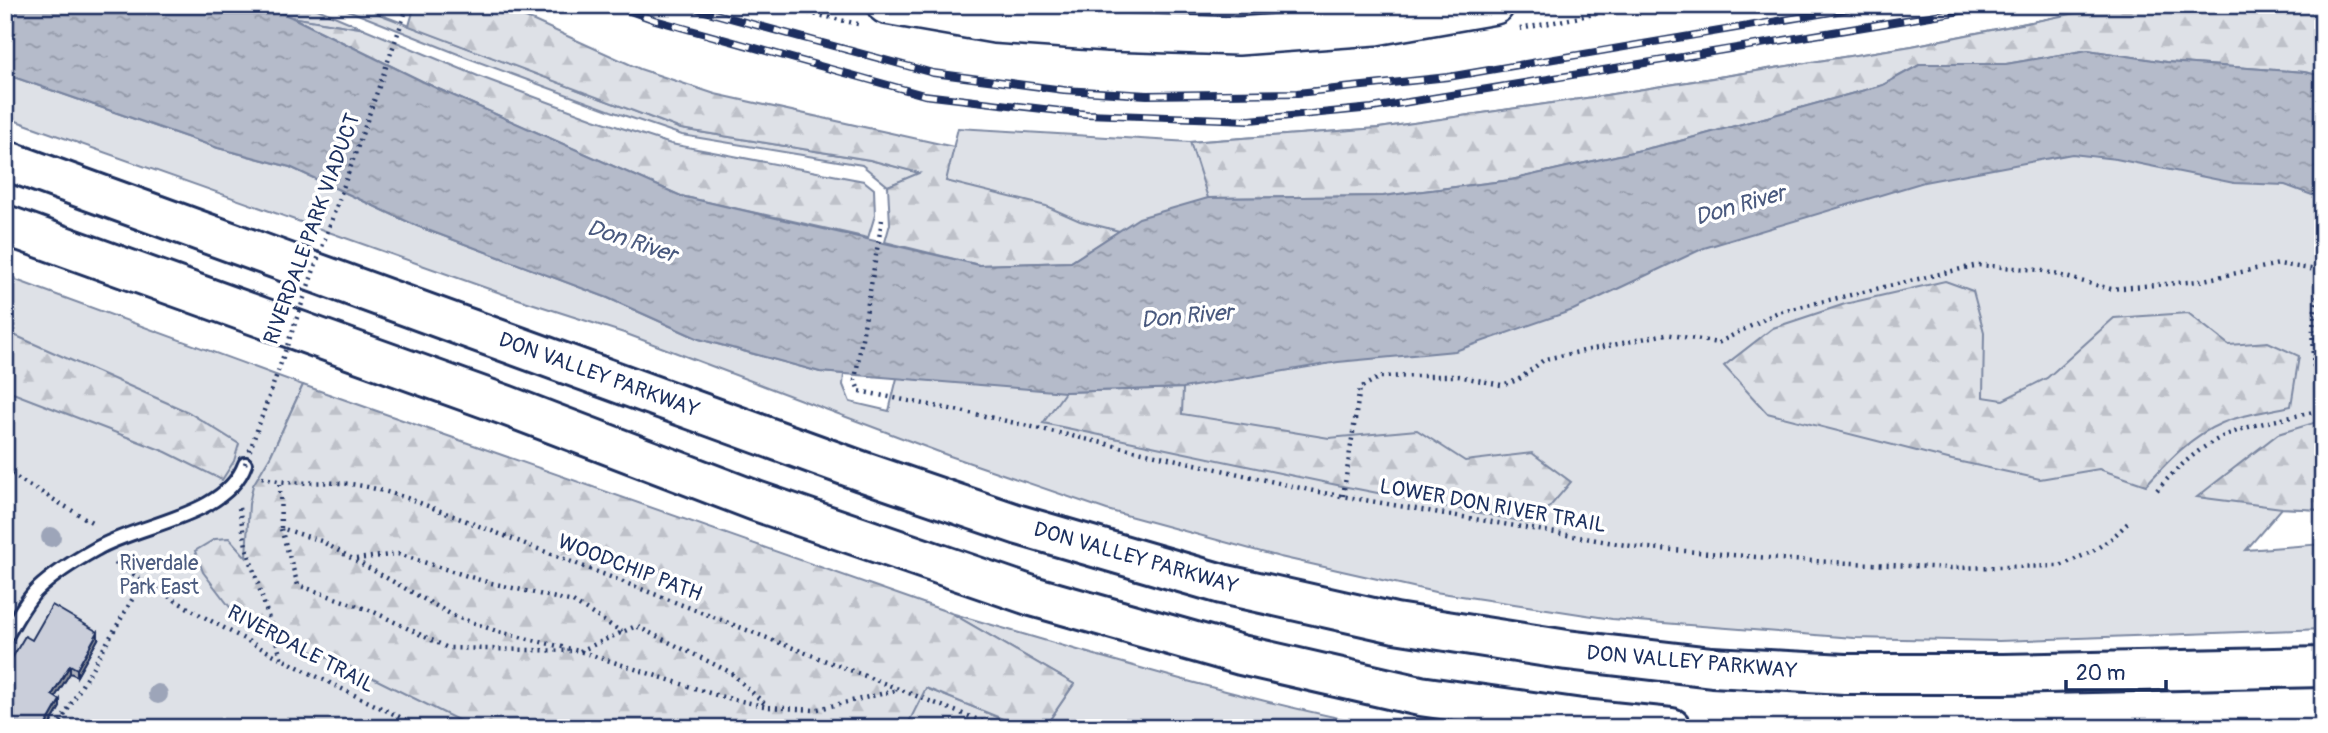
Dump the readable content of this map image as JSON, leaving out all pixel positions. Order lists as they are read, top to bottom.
{
  "streets": {
    "highway": ["DON VALLEY PARKWAY"],
    "path": [
      "RIVERDALE PARK VIADUCT",
      "LOWER DON RIVER TRAIL",
      "WOODCHIP PATH",
      "RIVERDALE TRAIL"
    ]
  },
  "crossings": [
    ["RIVERDALE PARK VIADUCT", "WOODCHIP PATH"]
  ],
  "water": ["Don River"],
  "parks": ["Riverdale Park East"],
  "scale_bar": "20 m"
}
